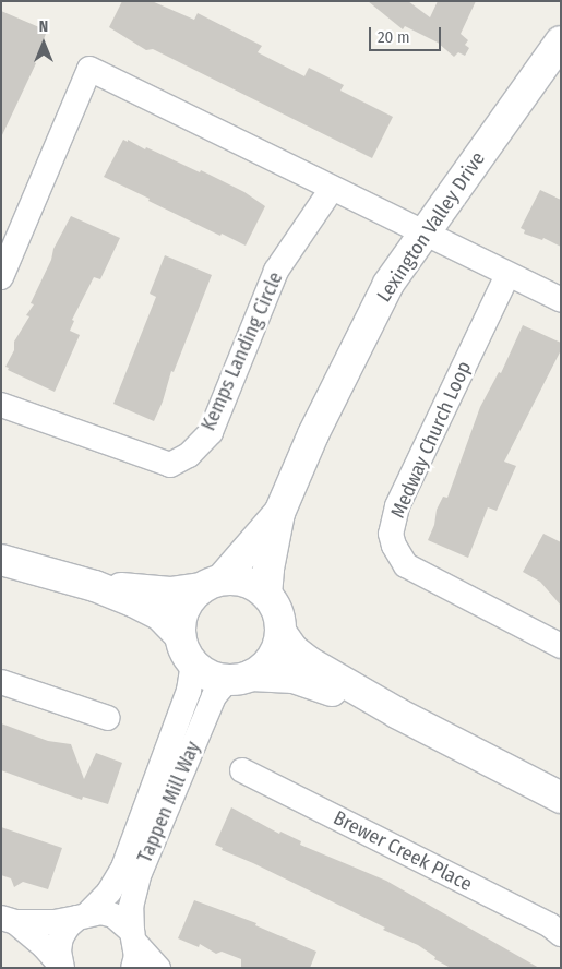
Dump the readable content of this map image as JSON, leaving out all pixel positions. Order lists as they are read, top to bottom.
{
  "streets": {
    "street": [
      "Lexington Valley Drive",
      "Kemps Landing Circle",
      "Medway Church Loop",
      "Tappen Mill Way",
      "Brewer Creek Place"
    ]
  },
  "crossings": [
    ["Lexington Valley Drive", "Tappen Mill Way"]
  ],
  "scale_bar": "20 m",
  "north": "top"
}
